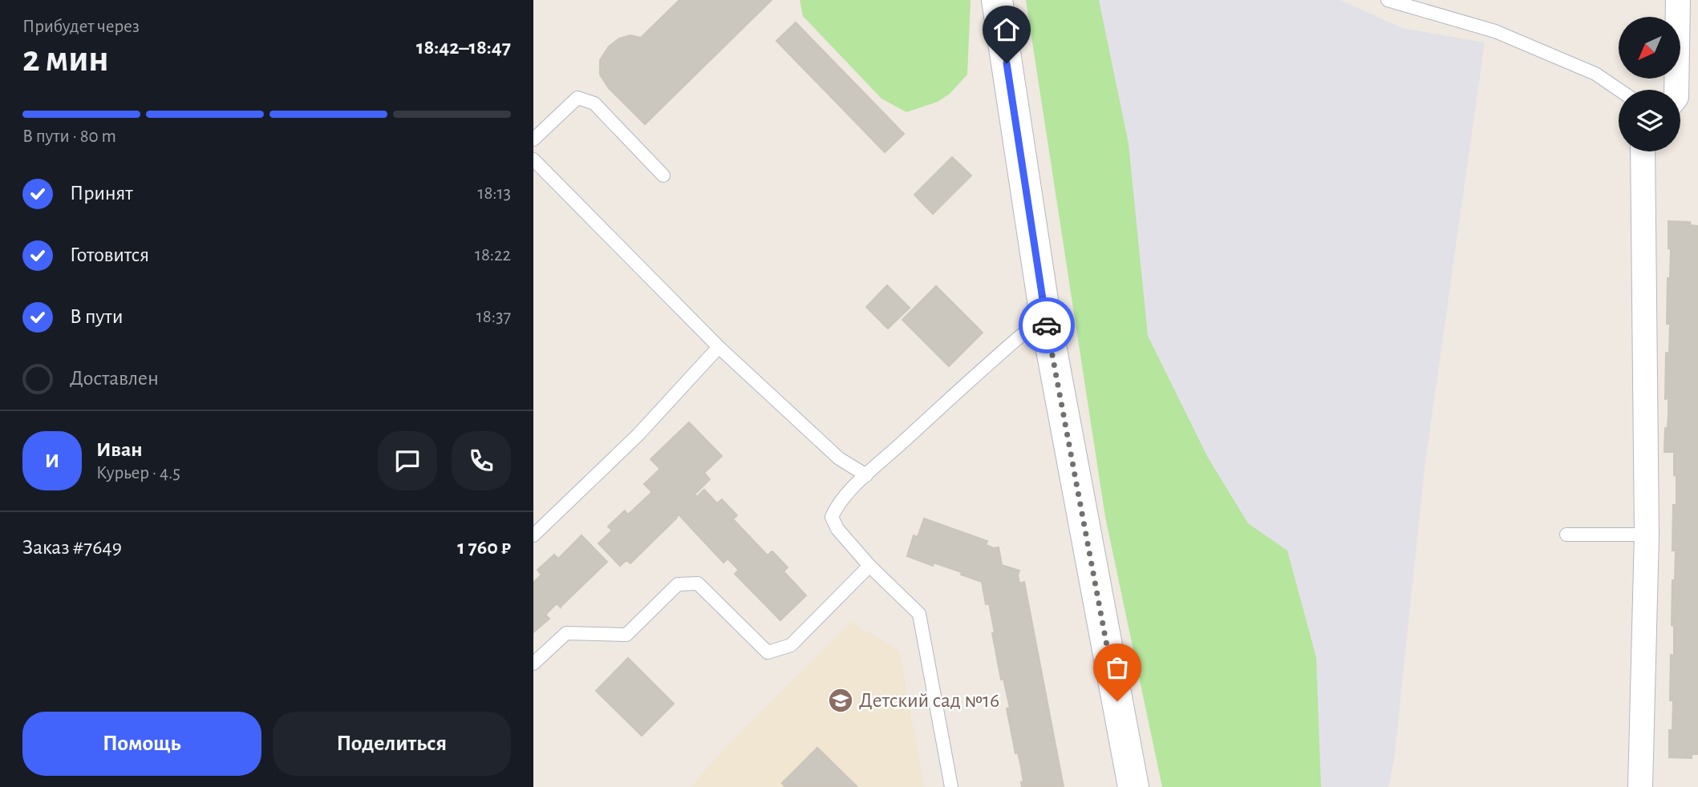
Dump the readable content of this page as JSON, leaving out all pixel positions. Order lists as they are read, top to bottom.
{
  "places": {
    "school or university": ["Детский сад №16"]
  },
  "north": "bottom left",
  "page": {
    "heading": ["2 мин", "Прибудет через", "18:42–18:47"],
    "panel": [
      "Иван",
      "Курьер · 4.5",
      "Заказ #7649",
      "1 760 ₽"
    ],
    "bar": "В пути · 80 m",
    "list": [
      ["Принят", "18:13"],
      ["Готовится", "18:22"],
      ["В пути", "18:37"],
      "Доставлен"
    ],
    "round": "И",
    "buttons": ["Помощь", "Поделиться"]
  }
}
